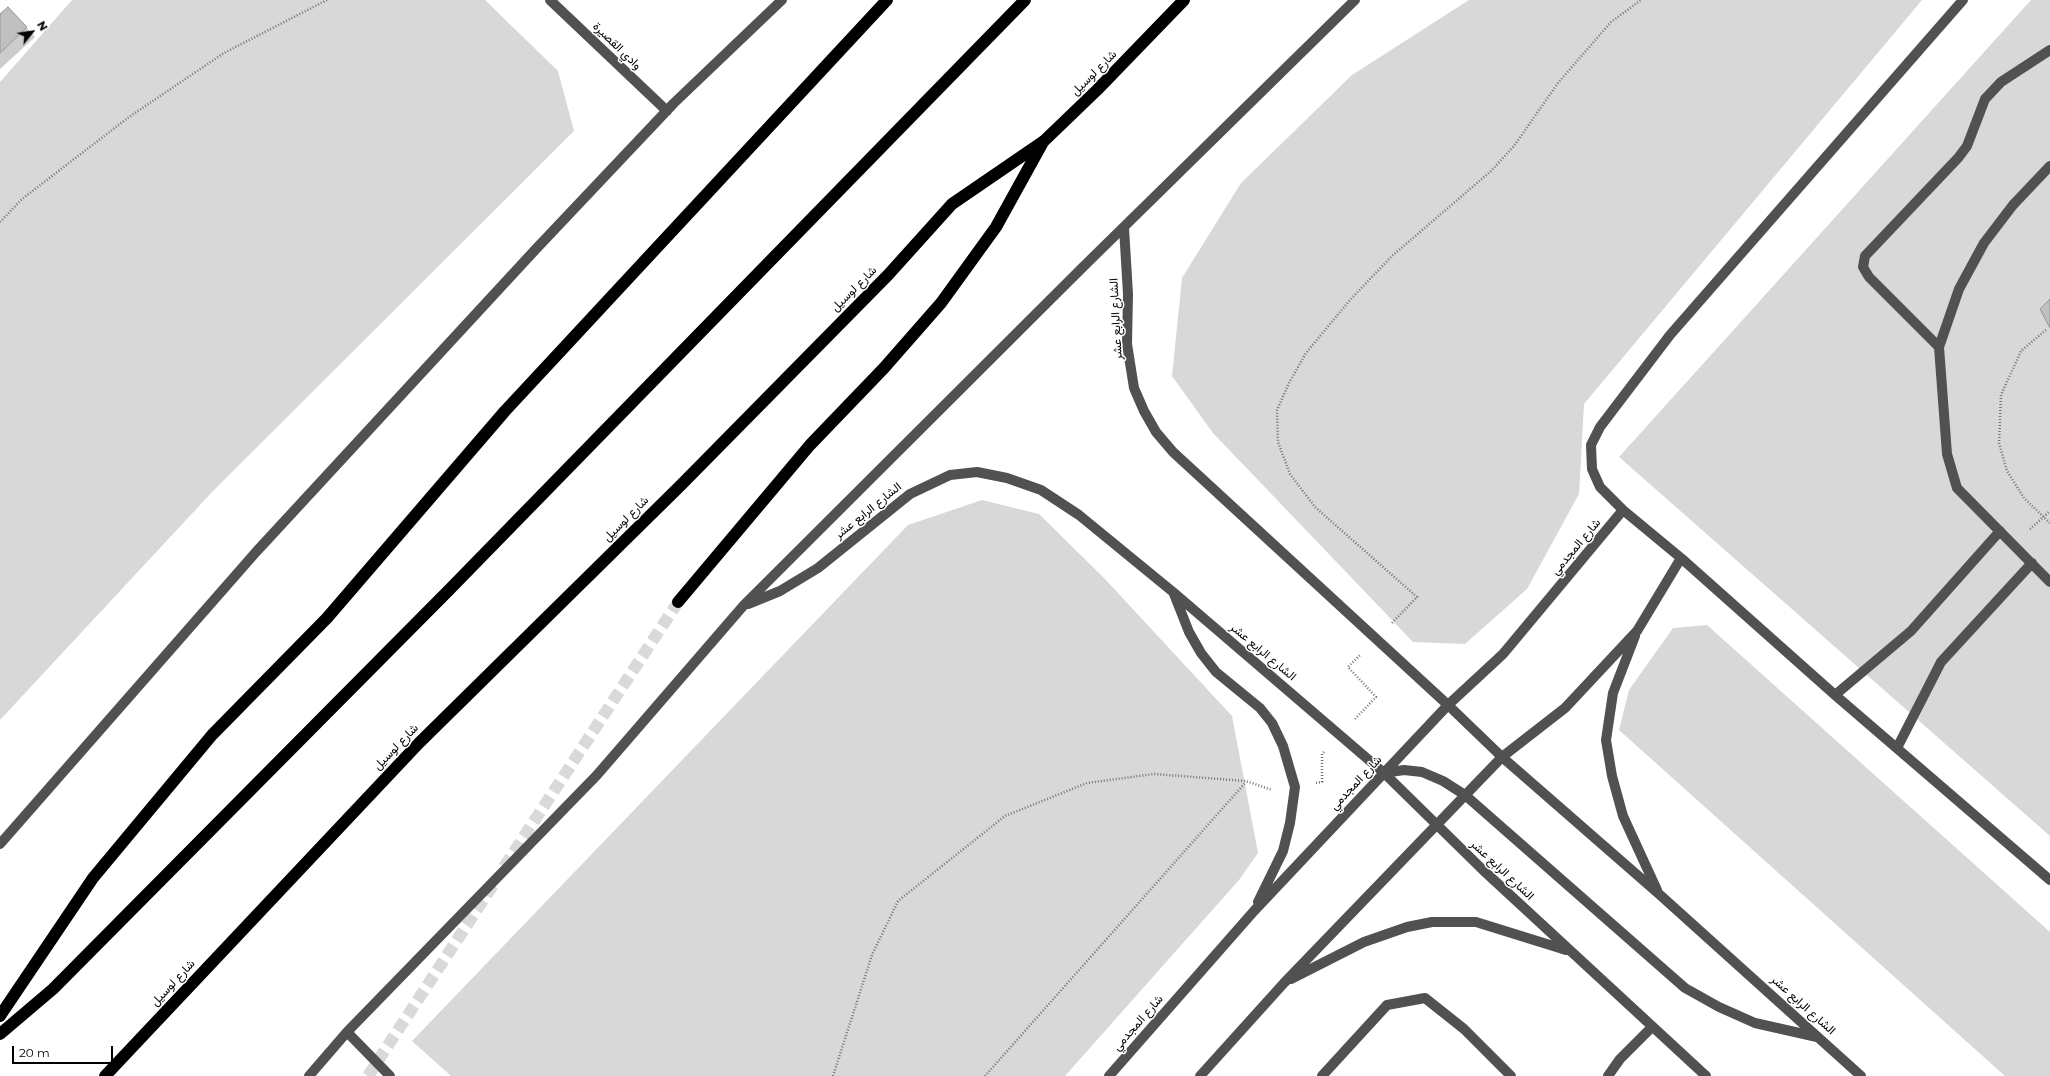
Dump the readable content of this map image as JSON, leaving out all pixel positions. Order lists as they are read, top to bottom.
{
  "streets": {
    "highway": ["شارع لوسيل"],
    "street": ["وادي القصيرة", "الشارع الرابع عشر", "شارع المجدمي"]
  },
  "crossings": [
    ["الشارع الرابع عشر", "شارع المجدمي"]
  ],
  "scale_bar": "20 m",
  "north": "top right"
}
